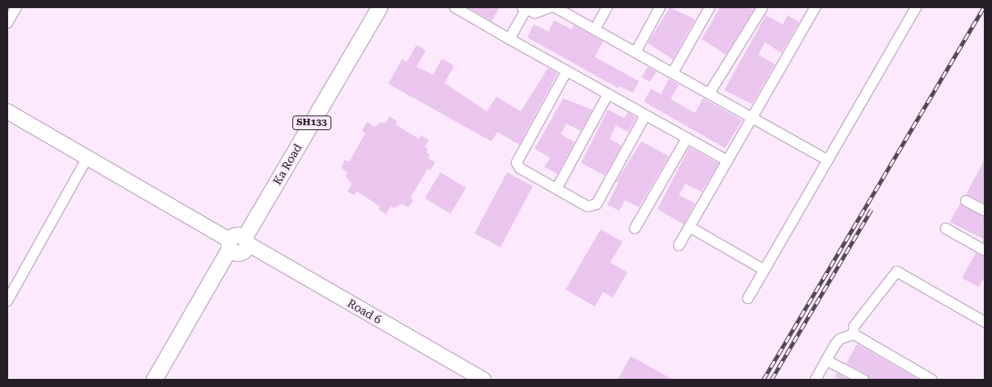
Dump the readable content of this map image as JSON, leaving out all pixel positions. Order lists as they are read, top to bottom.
{
  "streets": {
    "main road": ["SH133", "Ka Road"],
    "street": ["Road 6"]
  },
  "crossings": [
    ["Ka Road", "Road 6"]
  ]
}
